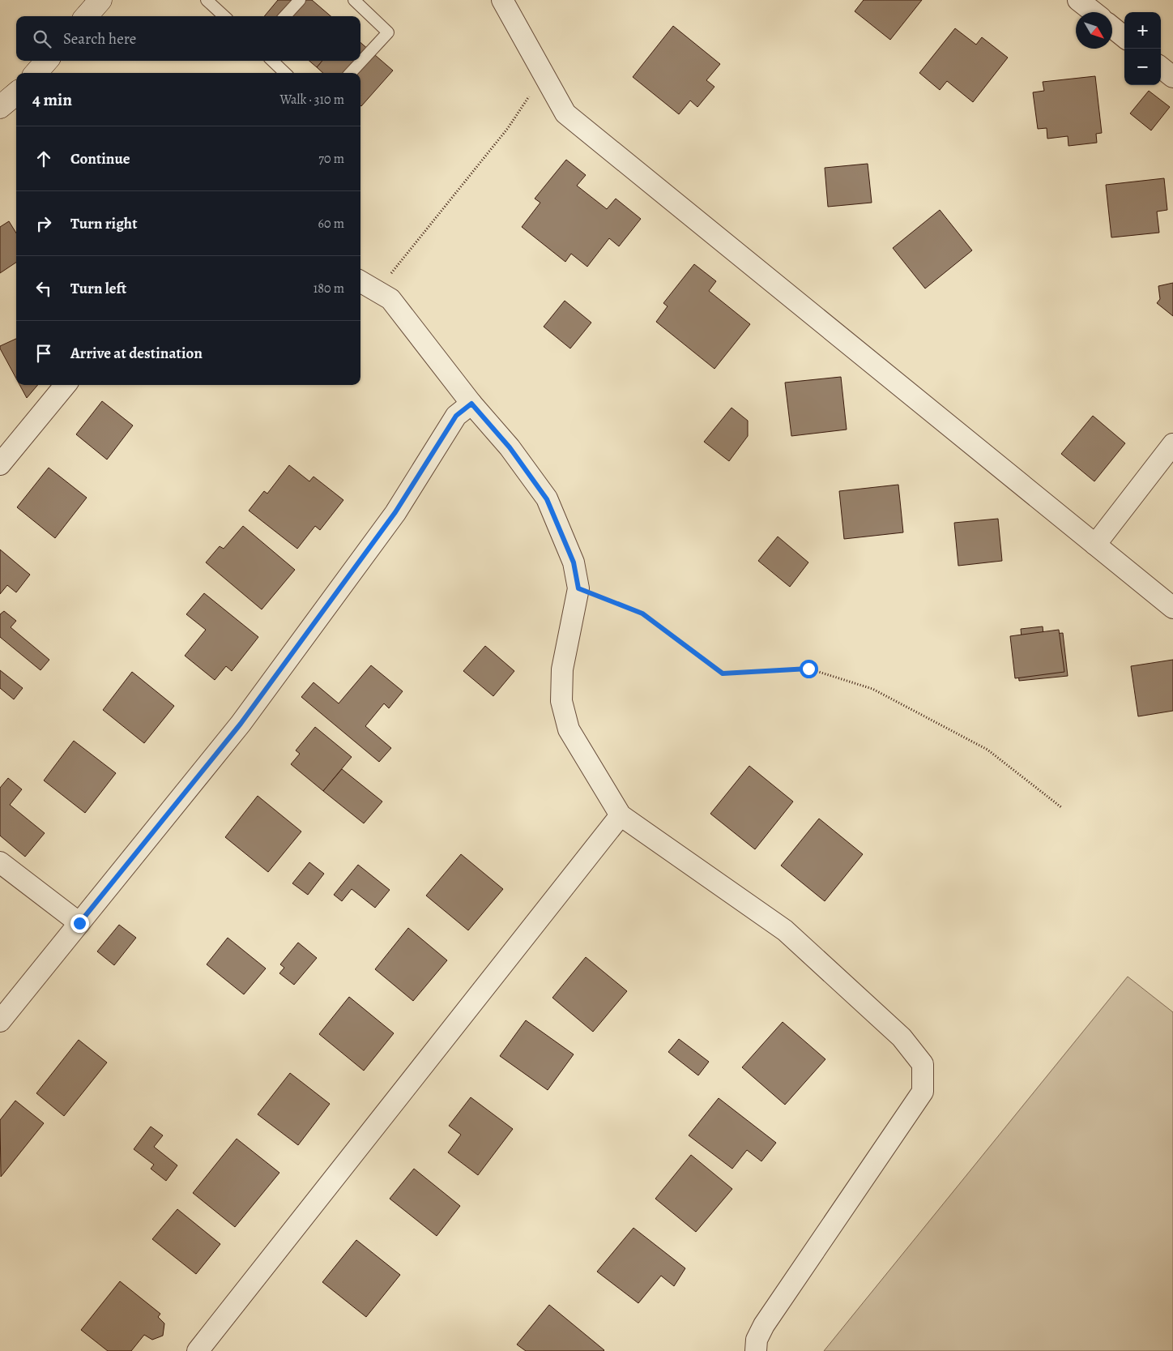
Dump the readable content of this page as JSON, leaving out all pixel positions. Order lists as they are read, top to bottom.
{
  "north": "bottom right",
  "page": {
    "map_buttons": ["+", "−"],
    "search": "Search here",
    "heading": ["4 min", "Walk · 310 m"],
    "list": [
      ["Continue", "70 m"],
      ["Turn right", "60 m"],
      ["Turn left", "180 m"],
      "Arrive at destination"
    ]
  }
}
